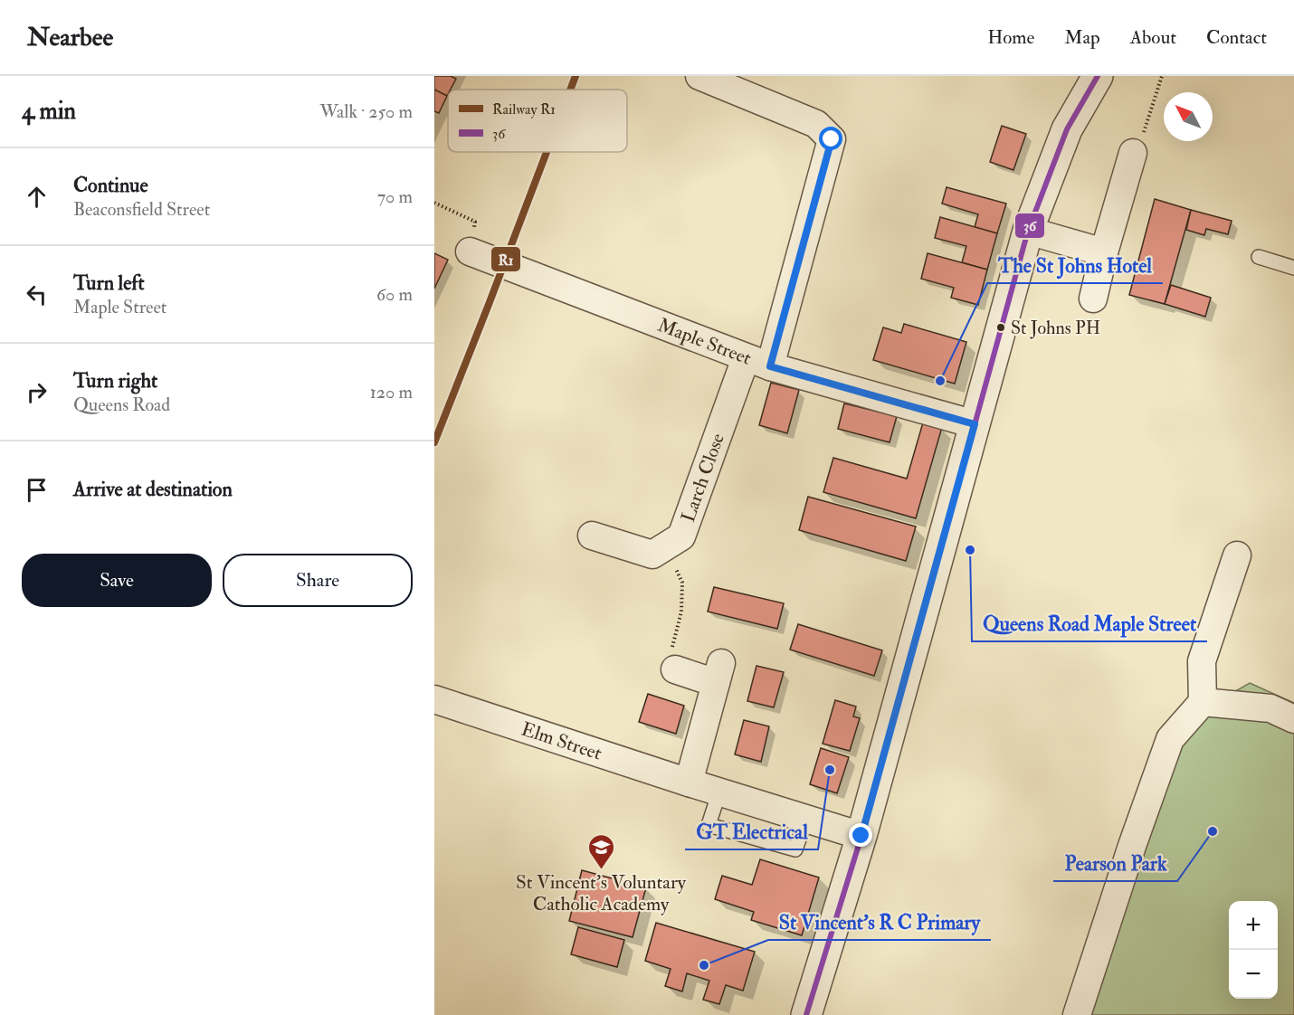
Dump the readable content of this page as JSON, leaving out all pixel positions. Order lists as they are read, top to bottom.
{
  "streets": {
    "street": ["Maple Street", "Larch Close", "Elm Street"]
  },
  "crossings": [
    ["Maple Street", "Larch Close"]
  ],
  "places": {
    "other": [
      "St Johns PH",
      "The St Johns Hotel",
      "Queens Road Maple Street",
      "GT Electrical",
      "Pearson Park",
      "St Vincent's R C Primary"
    ],
    "school or university": ["St Vincent's Voluntary Catholic Academy"]
  },
  "lines": ["rail line R1", "transit line 36"],
  "legend": ["Railway R1", "36"],
  "north": "top left",
  "page": {
    "header": "Nearbee",
    "nav": [
      "Home",
      "Map",
      "About",
      "Contact"
    ],
    "heading": ["4 min", "Walk · 250 m"],
    "list": [
      ["Continue", "Beaconsfield Street", "70 m"],
      ["Turn left", "Maple Street", "60 m"],
      ["Turn right", "Queens Road", "120 m"],
      "Arrive at destination"
    ],
    "buttons": ["Save", "Share"],
    "map_buttons": ["+", "−"]
  }
}
